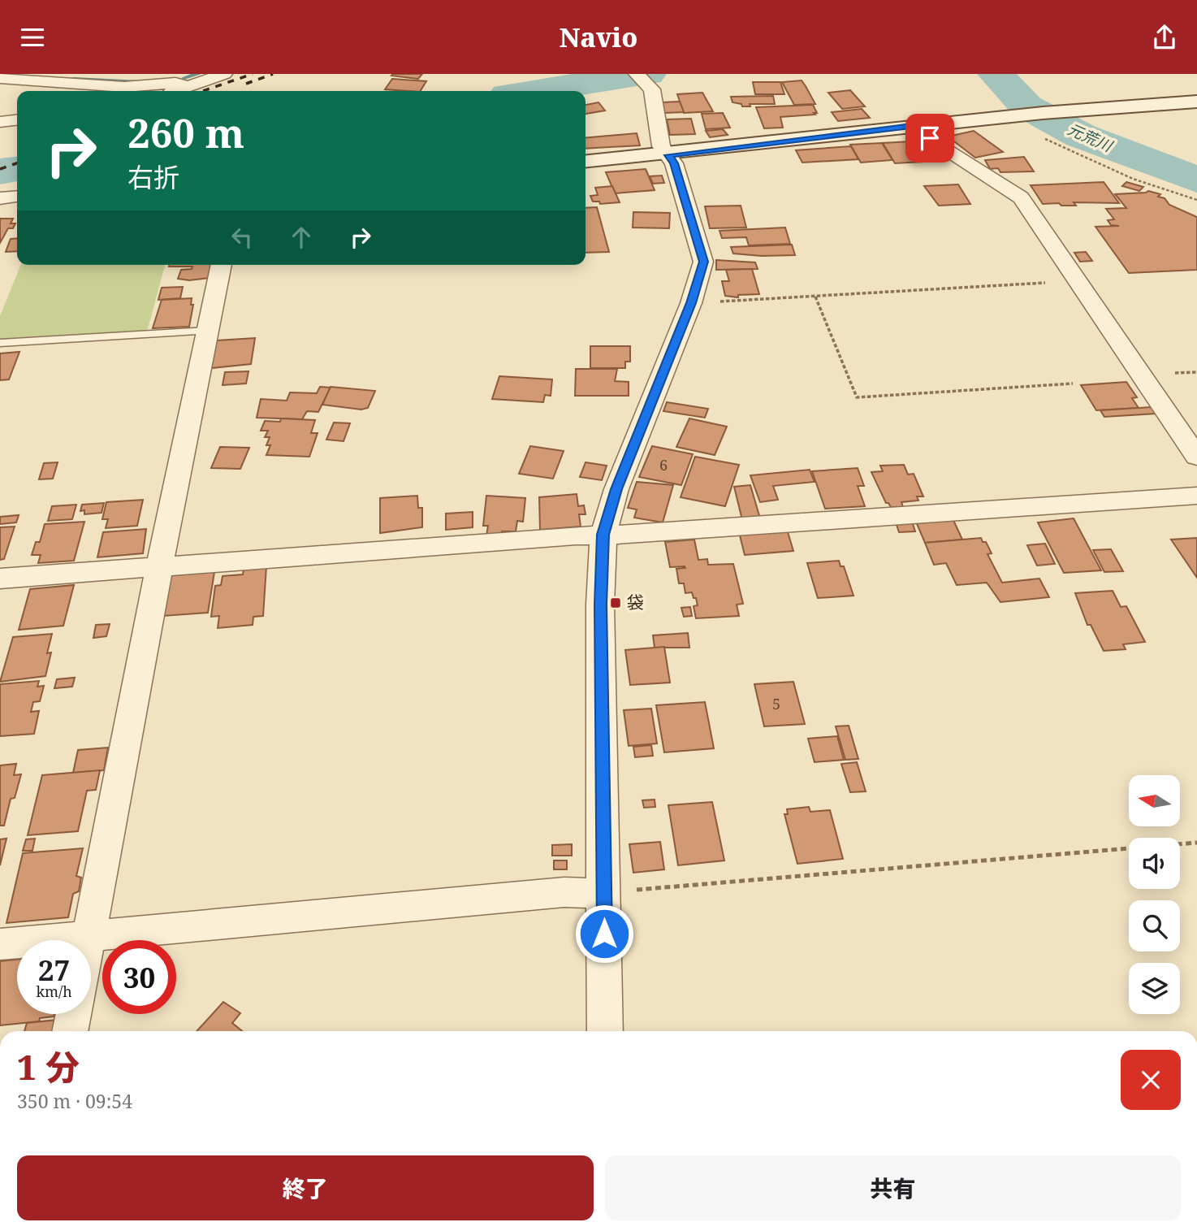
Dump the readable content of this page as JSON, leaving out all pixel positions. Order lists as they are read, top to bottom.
{
  "water": ["元荒川"],
  "places": {
    "transit": ["袋"]
  },
  "house_numbers": ["6", "5"],
  "north": "left",
  "page": {
    "header": "Navio",
    "turn": ["260 m", "右折"],
    "speed": "27 km/h",
    "limit": "30",
    "heading": ["1 分", "350 m · 09:54"],
    "buttons": ["終了", "共有"]
  }
}
